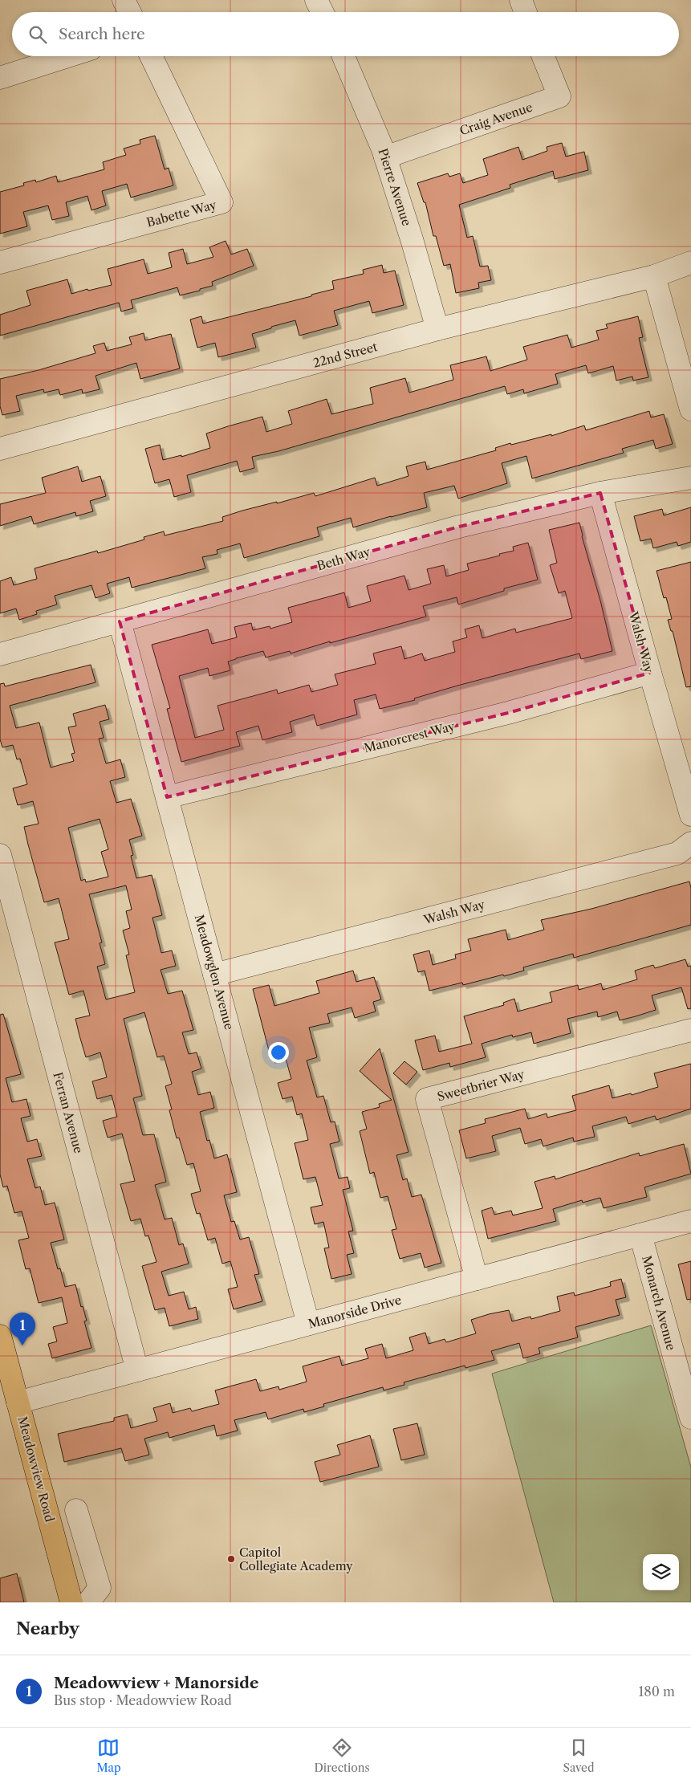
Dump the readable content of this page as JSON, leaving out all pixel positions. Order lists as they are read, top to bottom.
{
  "streets": {
    "main road": ["Meadowview Road"],
    "street": [
      "Craig Avenue",
      "Pierre Avenue",
      "Babette Way",
      "22nd Street",
      "Beth Way",
      "Walsh Way",
      "Manorcrest Way",
      "Meadowglen Avenue",
      "Sweetbrier Way",
      "Ferran Avenue",
      "Monarch Avenue",
      "Manorside Drive"
    ]
  },
  "crossings": [
    ["Craig Avenue", "Pierre Avenue"],
    ["Pierre Avenue", "22nd Street"],
    ["Beth Way", "Walsh Way"],
    ["Beth Way", "Meadowglen Avenue"],
    ["Walsh Way", "Manorcrest Way"],
    ["Walsh Way", "Meadowglen Avenue"],
    ["Manorcrest Way", "Meadowglen Avenue"],
    ["Meadowglen Avenue", "Manorside Drive"],
    ["Sweetbrier Way", "Manorside Drive"],
    ["Ferran Avenue", "Manorside Drive"],
    ["Monarch Avenue", "Manorside Drive"],
    ["Manorside Drive", "Meadowview Road"]
  ],
  "places": ["Capitol Collegiate Academy"],
  "page": {
    "search": "Search here",
    "pins": "1",
    "heading": "Nearby",
    "list": [
      {
        "mark": "1",
        "name": "Meadowview + Manorside",
        "note": "Bus stop · Meadowview Road",
        "value": "180 m"
      }
    ],
    "nav": ["Map", "Directions", "Saved"]
  }
}
